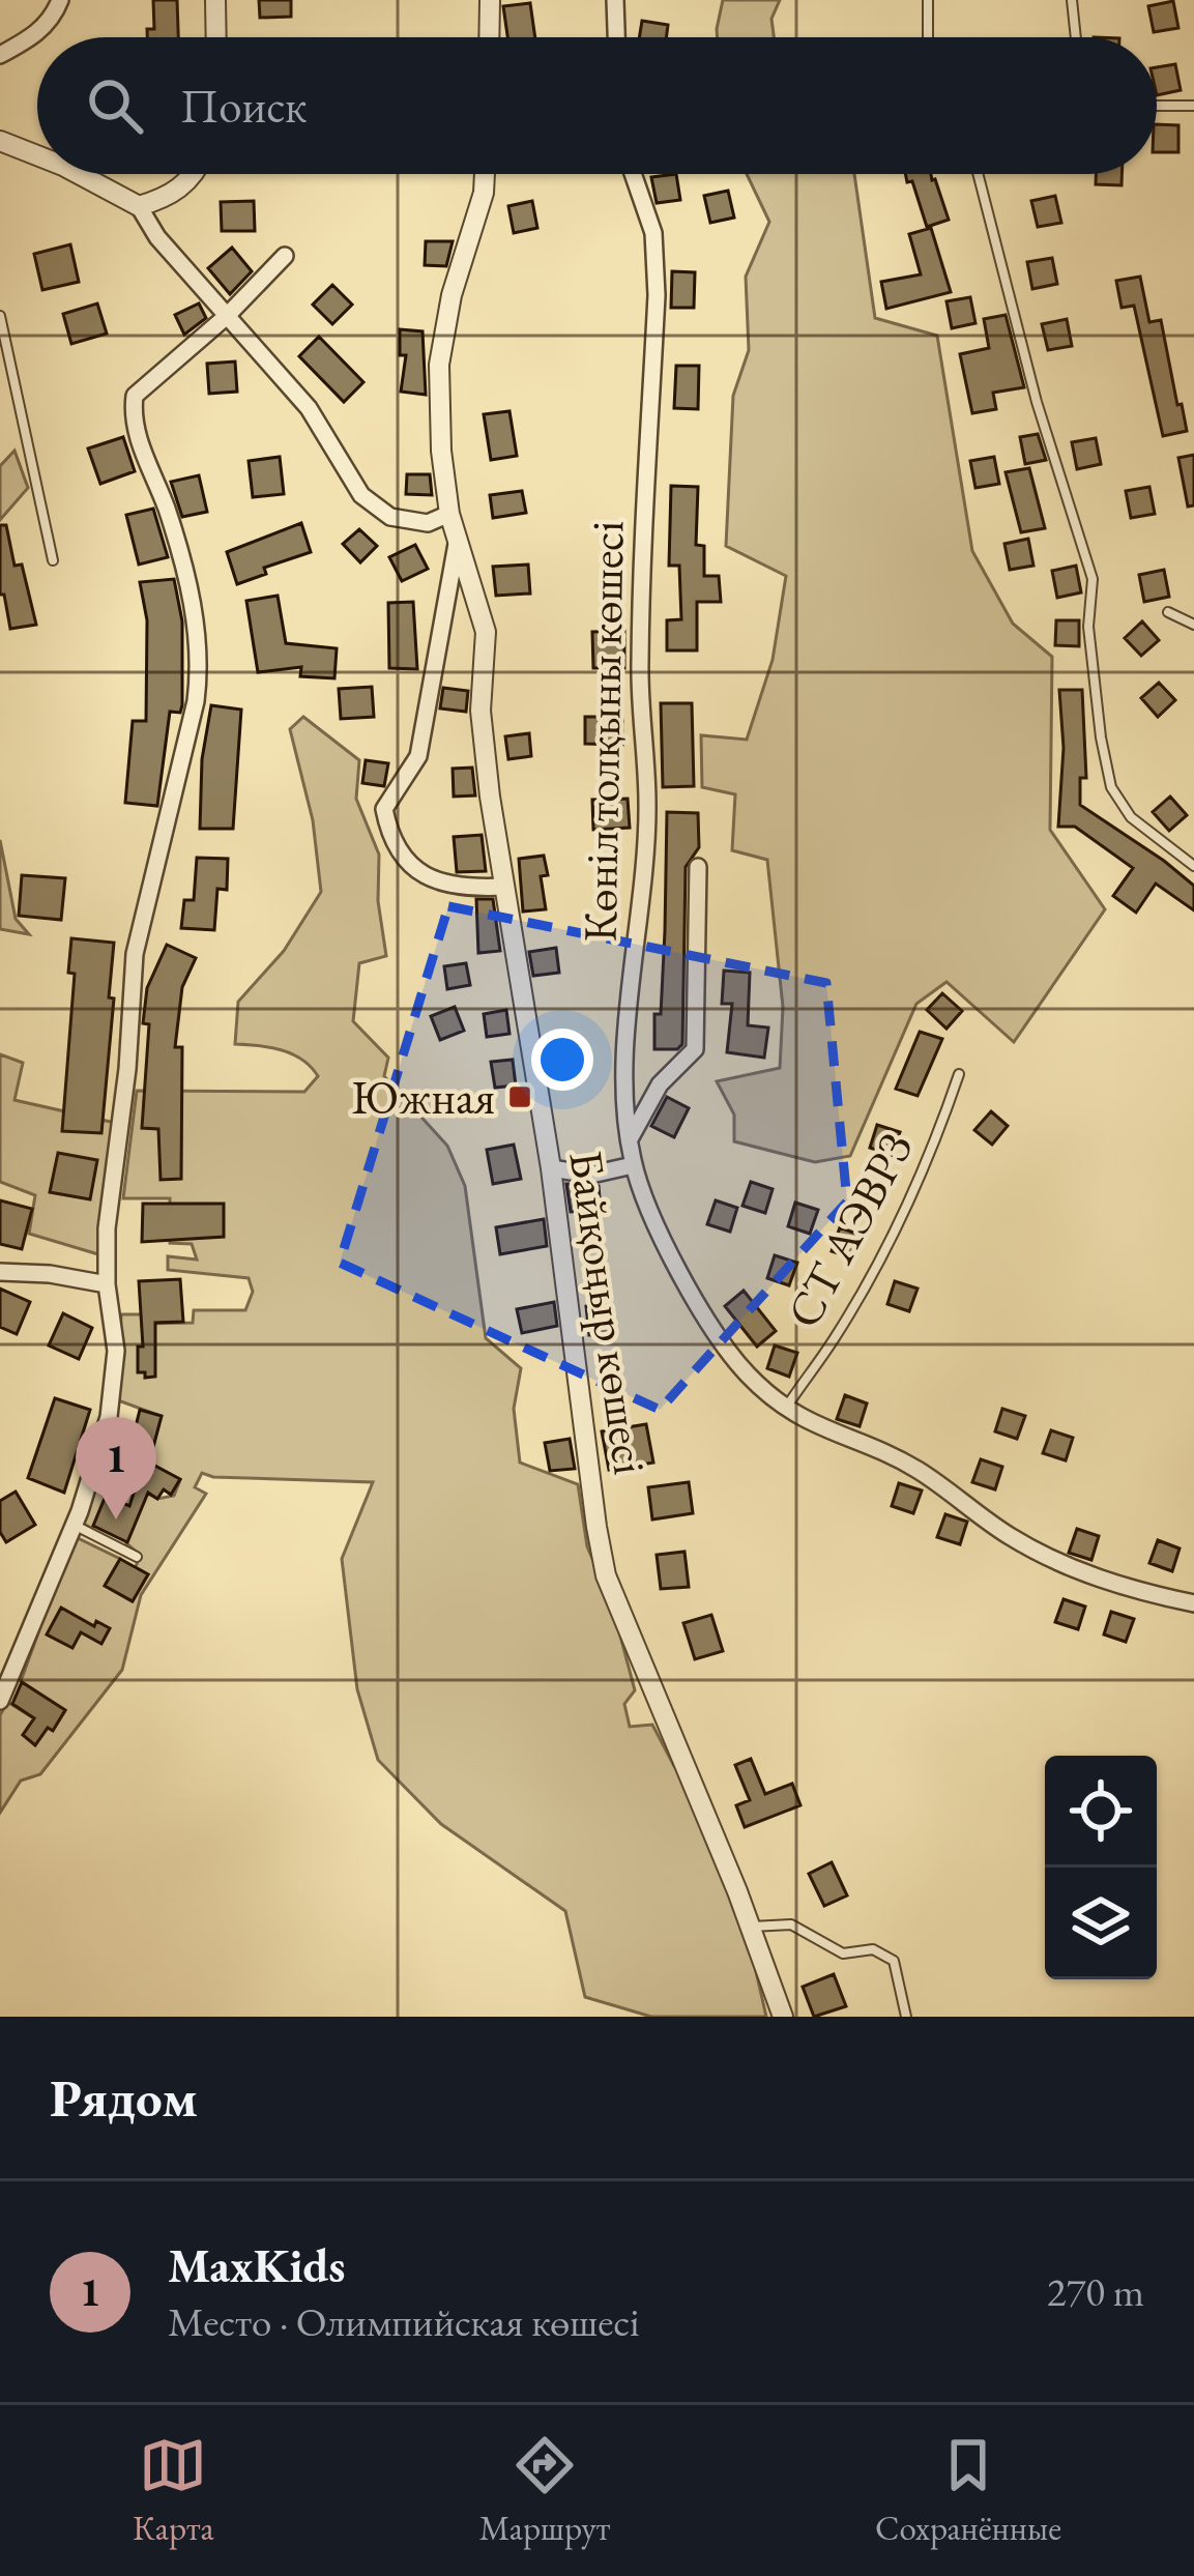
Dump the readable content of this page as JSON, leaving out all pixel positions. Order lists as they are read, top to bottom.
{
  "streets": {
    "street": ["Көніл толқыны көшесі", "Байқоңыр көшесі"],
    "lane": ["СТ АЭВРЗ"]
  },
  "crossings": [
    ["Көніл толқыны көшесі", "СТ АЭВРЗ"]
  ],
  "places": {
    "transit": ["Южная"]
  },
  "page": {
    "search": "Поиск",
    "pins": "1",
    "heading": "Рядом",
    "list": [
      {
        "mark": "1",
        "name": "MaxKids",
        "note": "Место · Олимпийская көшесі",
        "value": "270 m"
      }
    ],
    "nav": ["Карта", "Маршрут", "Сохранённые"]
  }
}
